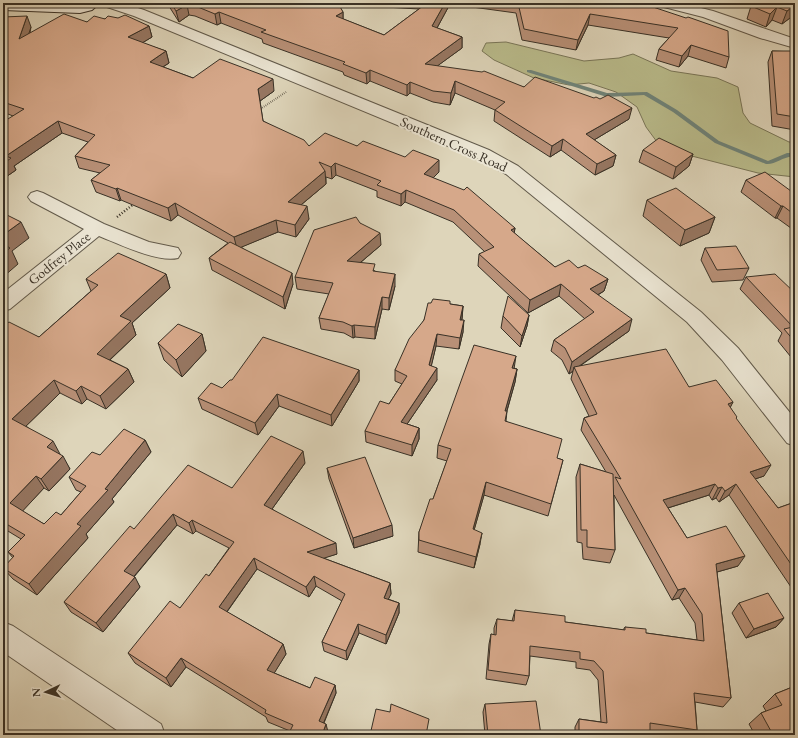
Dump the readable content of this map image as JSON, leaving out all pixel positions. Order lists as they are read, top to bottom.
{
  "streets": {
    "street": ["Southern Cross Road", "Godfrey Place"]
  },
  "north": "left"
}
